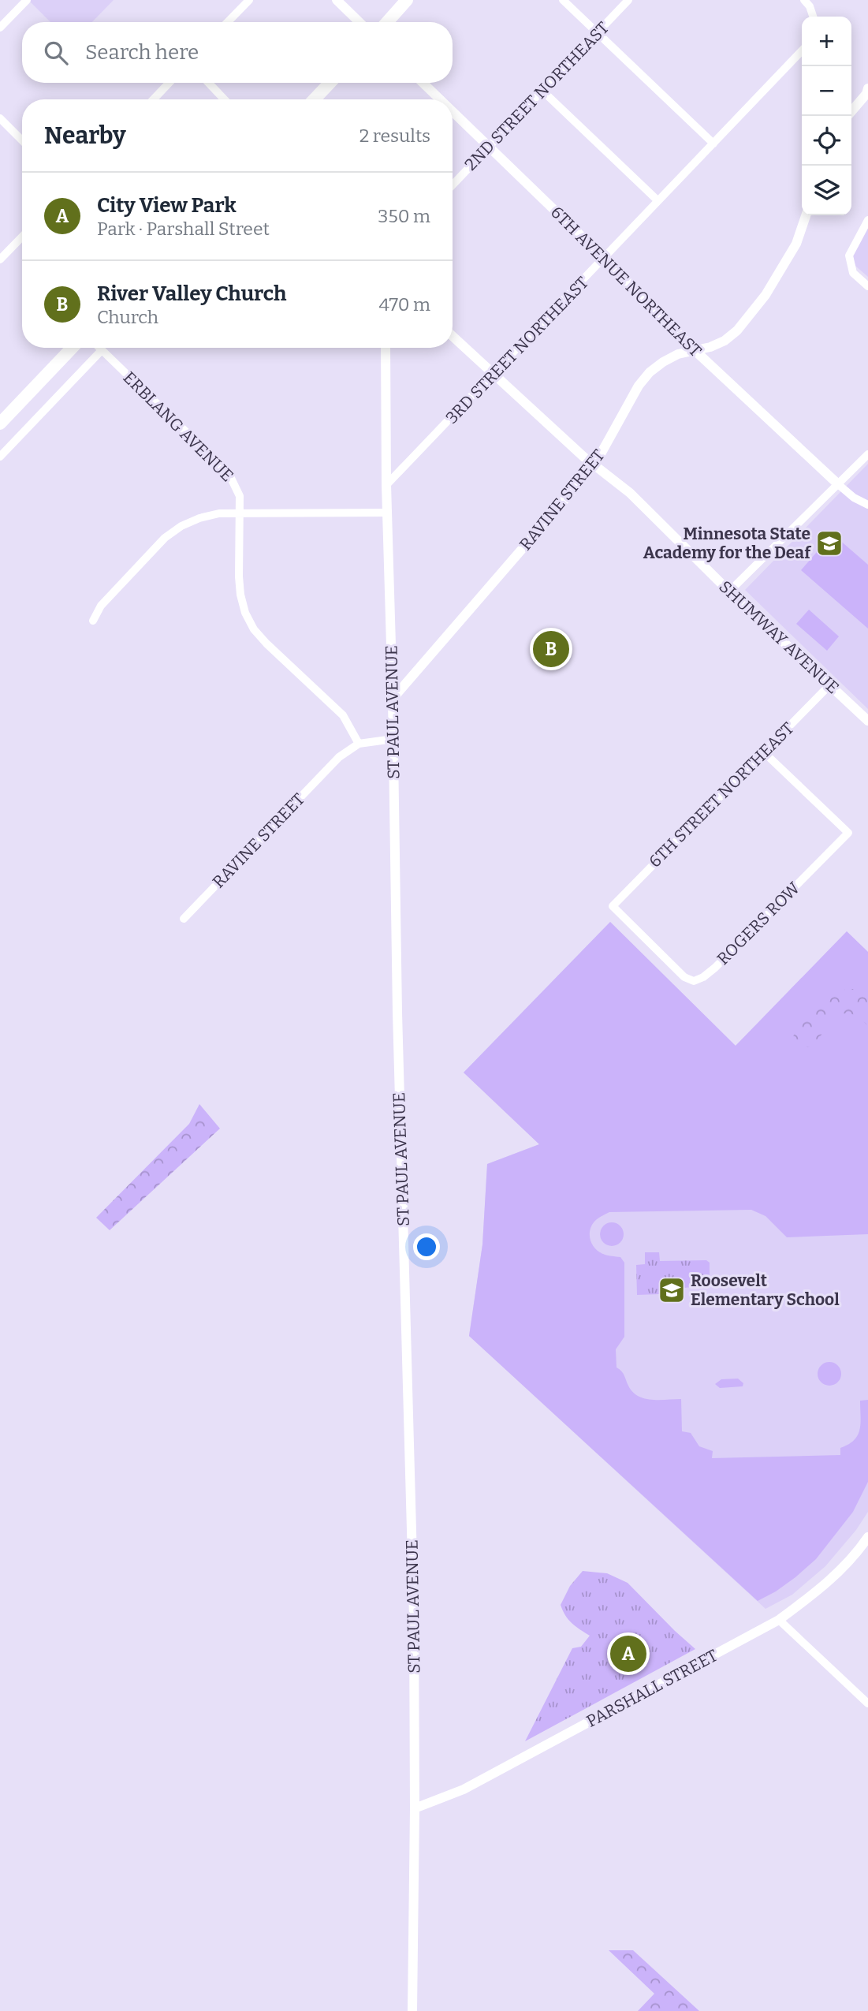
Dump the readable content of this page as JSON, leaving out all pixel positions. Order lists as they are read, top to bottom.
{
  "streets": {
    "street": [
      "2ND STREET NORTHEAST",
      "6TH AVENUE NORTHEAST",
      "3RD STREET NORTHEAST",
      "ERBLANG AVENUE",
      "RAVINE STREET",
      "SHUMWAY AVENUE",
      "ST PAUL AVENUE",
      "6TH STREET NORTHEAST",
      "ROGERS ROW",
      "PARSHALL STREET"
    ]
  },
  "crossings": [
    ["2ND STREET NORTHEAST", "6TH AVENUE NORTHEAST"],
    ["6TH AVENUE NORTHEAST", "3RD STREET NORTHEAST"],
    ["6TH AVENUE NORTHEAST", "RAVINE STREET"],
    ["3RD STREET NORTHEAST", "SHUMWAY AVENUE"],
    ["3RD STREET NORTHEAST", "ST PAUL AVENUE"],
    ["ERBLANG AVENUE", "RAVINE STREET"],
    ["RAVINE STREET", "SHUMWAY AVENUE"],
    ["RAVINE STREET", "ST PAUL AVENUE"],
    ["SHUMWAY AVENUE", "6TH STREET NORTHEAST"],
    ["ST PAUL AVENUE", "PARSHALL STREET"],
    ["6TH STREET NORTHEAST", "ROGERS ROW"]
  ],
  "places": {
    "school or university": ["Minnesota State Academy for the Deaf", "Roosevelt Elementary School"]
  },
  "page": {
    "map_buttons": ["+", "−"],
    "search": "Search here",
    "heading": ["Nearby", "2 results"],
    "list": [
      {
        "mark": "A",
        "name": "City View Park",
        "note": "Park · Parshall Street",
        "value": "350 m"
      },
      {
        "mark": "B",
        "name": "River Valley Church",
        "note": "Church",
        "value": "470 m"
      }
    ],
    "pins": ["B", "A"]
  }
}
